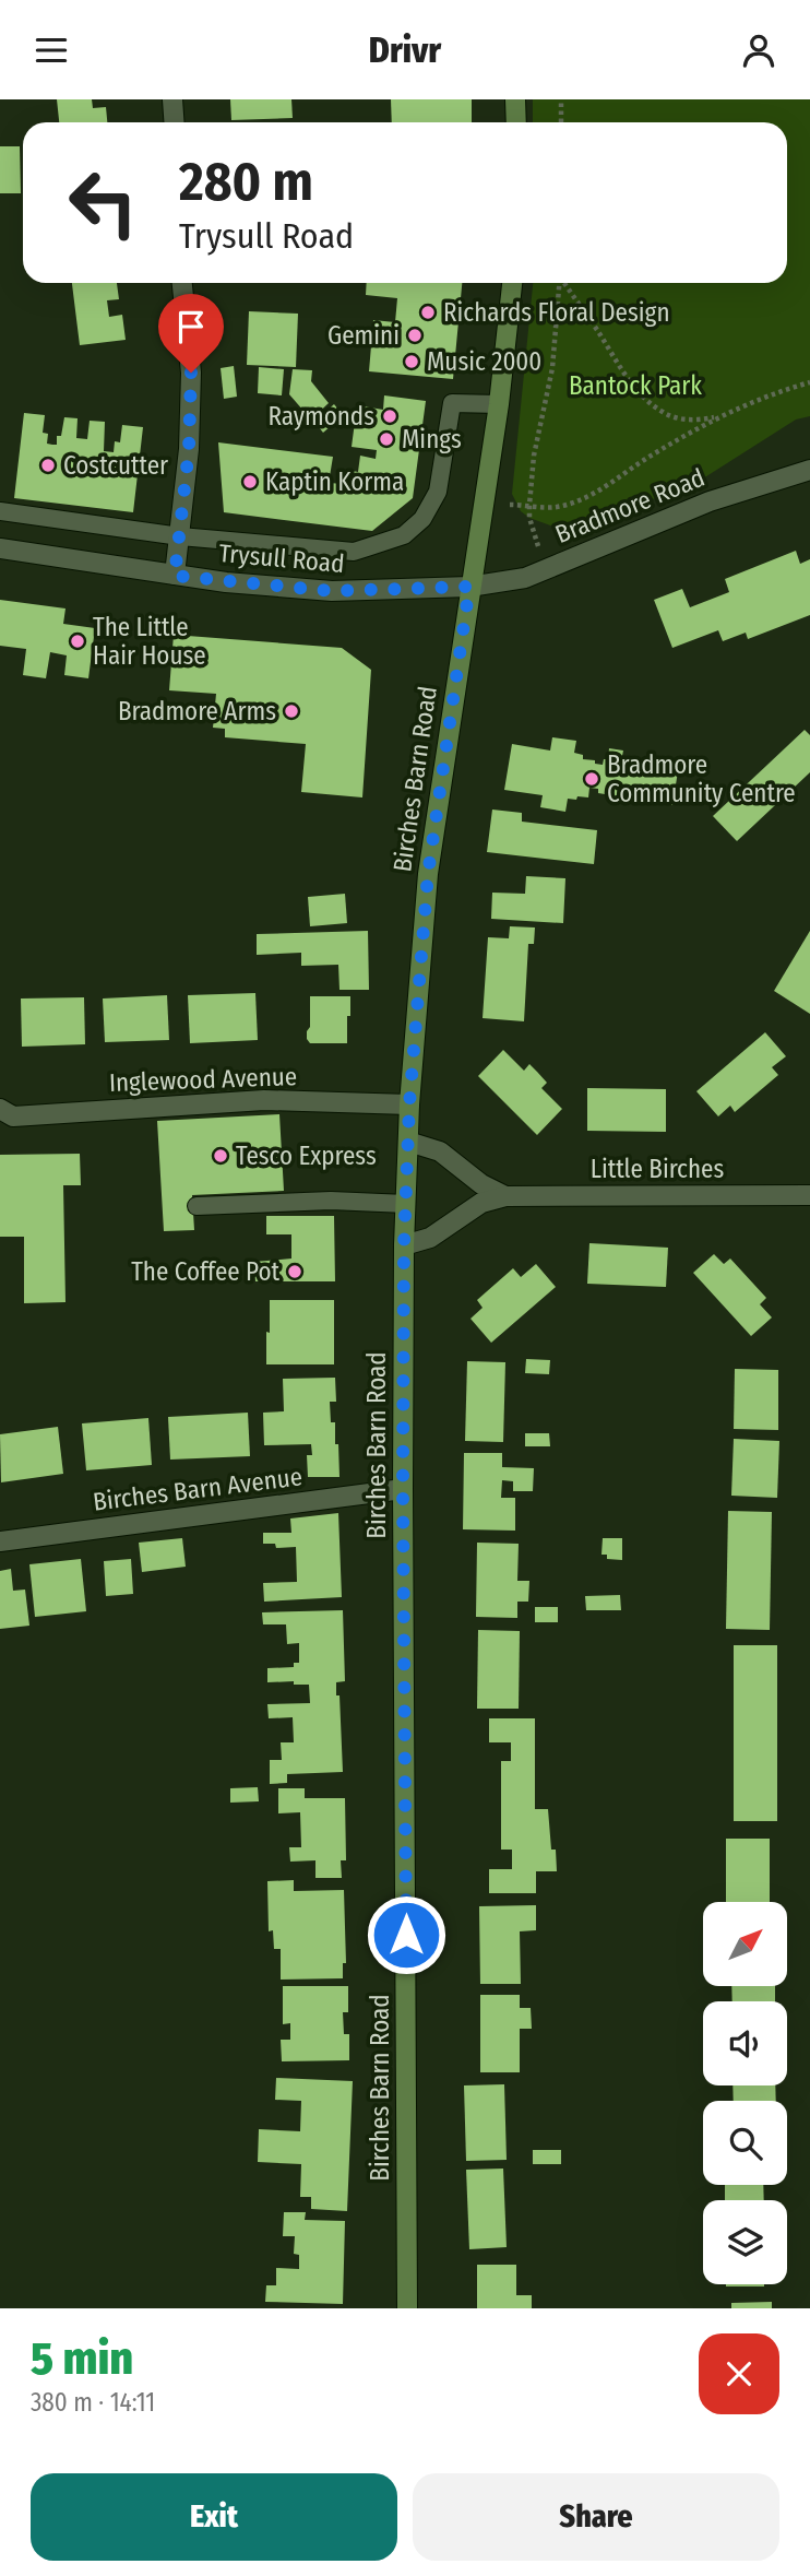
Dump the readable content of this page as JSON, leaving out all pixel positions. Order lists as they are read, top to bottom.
{
  "streets": {
    "main road": ["Birches Barn Road"],
    "street": [
      "Bradmore Road",
      "Trysull Road",
      "Inglewood Avenue",
      "Little Birches",
      "Birches Barn Avenue"
    ]
  },
  "crossings": [
    ["Bradmore Road", "Trysull Road"],
    ["Bradmore Road", "Birches Barn Road"],
    ["Trysull Road", "Birches Barn Road"],
    ["Birches Barn Road", "Inglewood Avenue"],
    ["Birches Barn Road", "Little Birches"],
    ["Birches Barn Road", "Birches Barn Avenue"]
  ],
  "parks": ["Bantock Park"],
  "places": [
    "Richards Floral Design",
    "Gemini",
    "Music 2000",
    "Raymonds",
    "Mings",
    "Costcutter",
    "Kaptin Korma",
    "The Little Hair House",
    "Bradmore Arms",
    "Bradmore Community Centre",
    "Tesco Express",
    "The Coffee Pot"
  ],
  "north": "top right",
  "page": {
    "header": "Drivr",
    "turn": ["280 m", "Trysull Road"],
    "heading": ["5 min", "380 m · 14:11"],
    "buttons": ["Exit", "Share"]
  }
}
